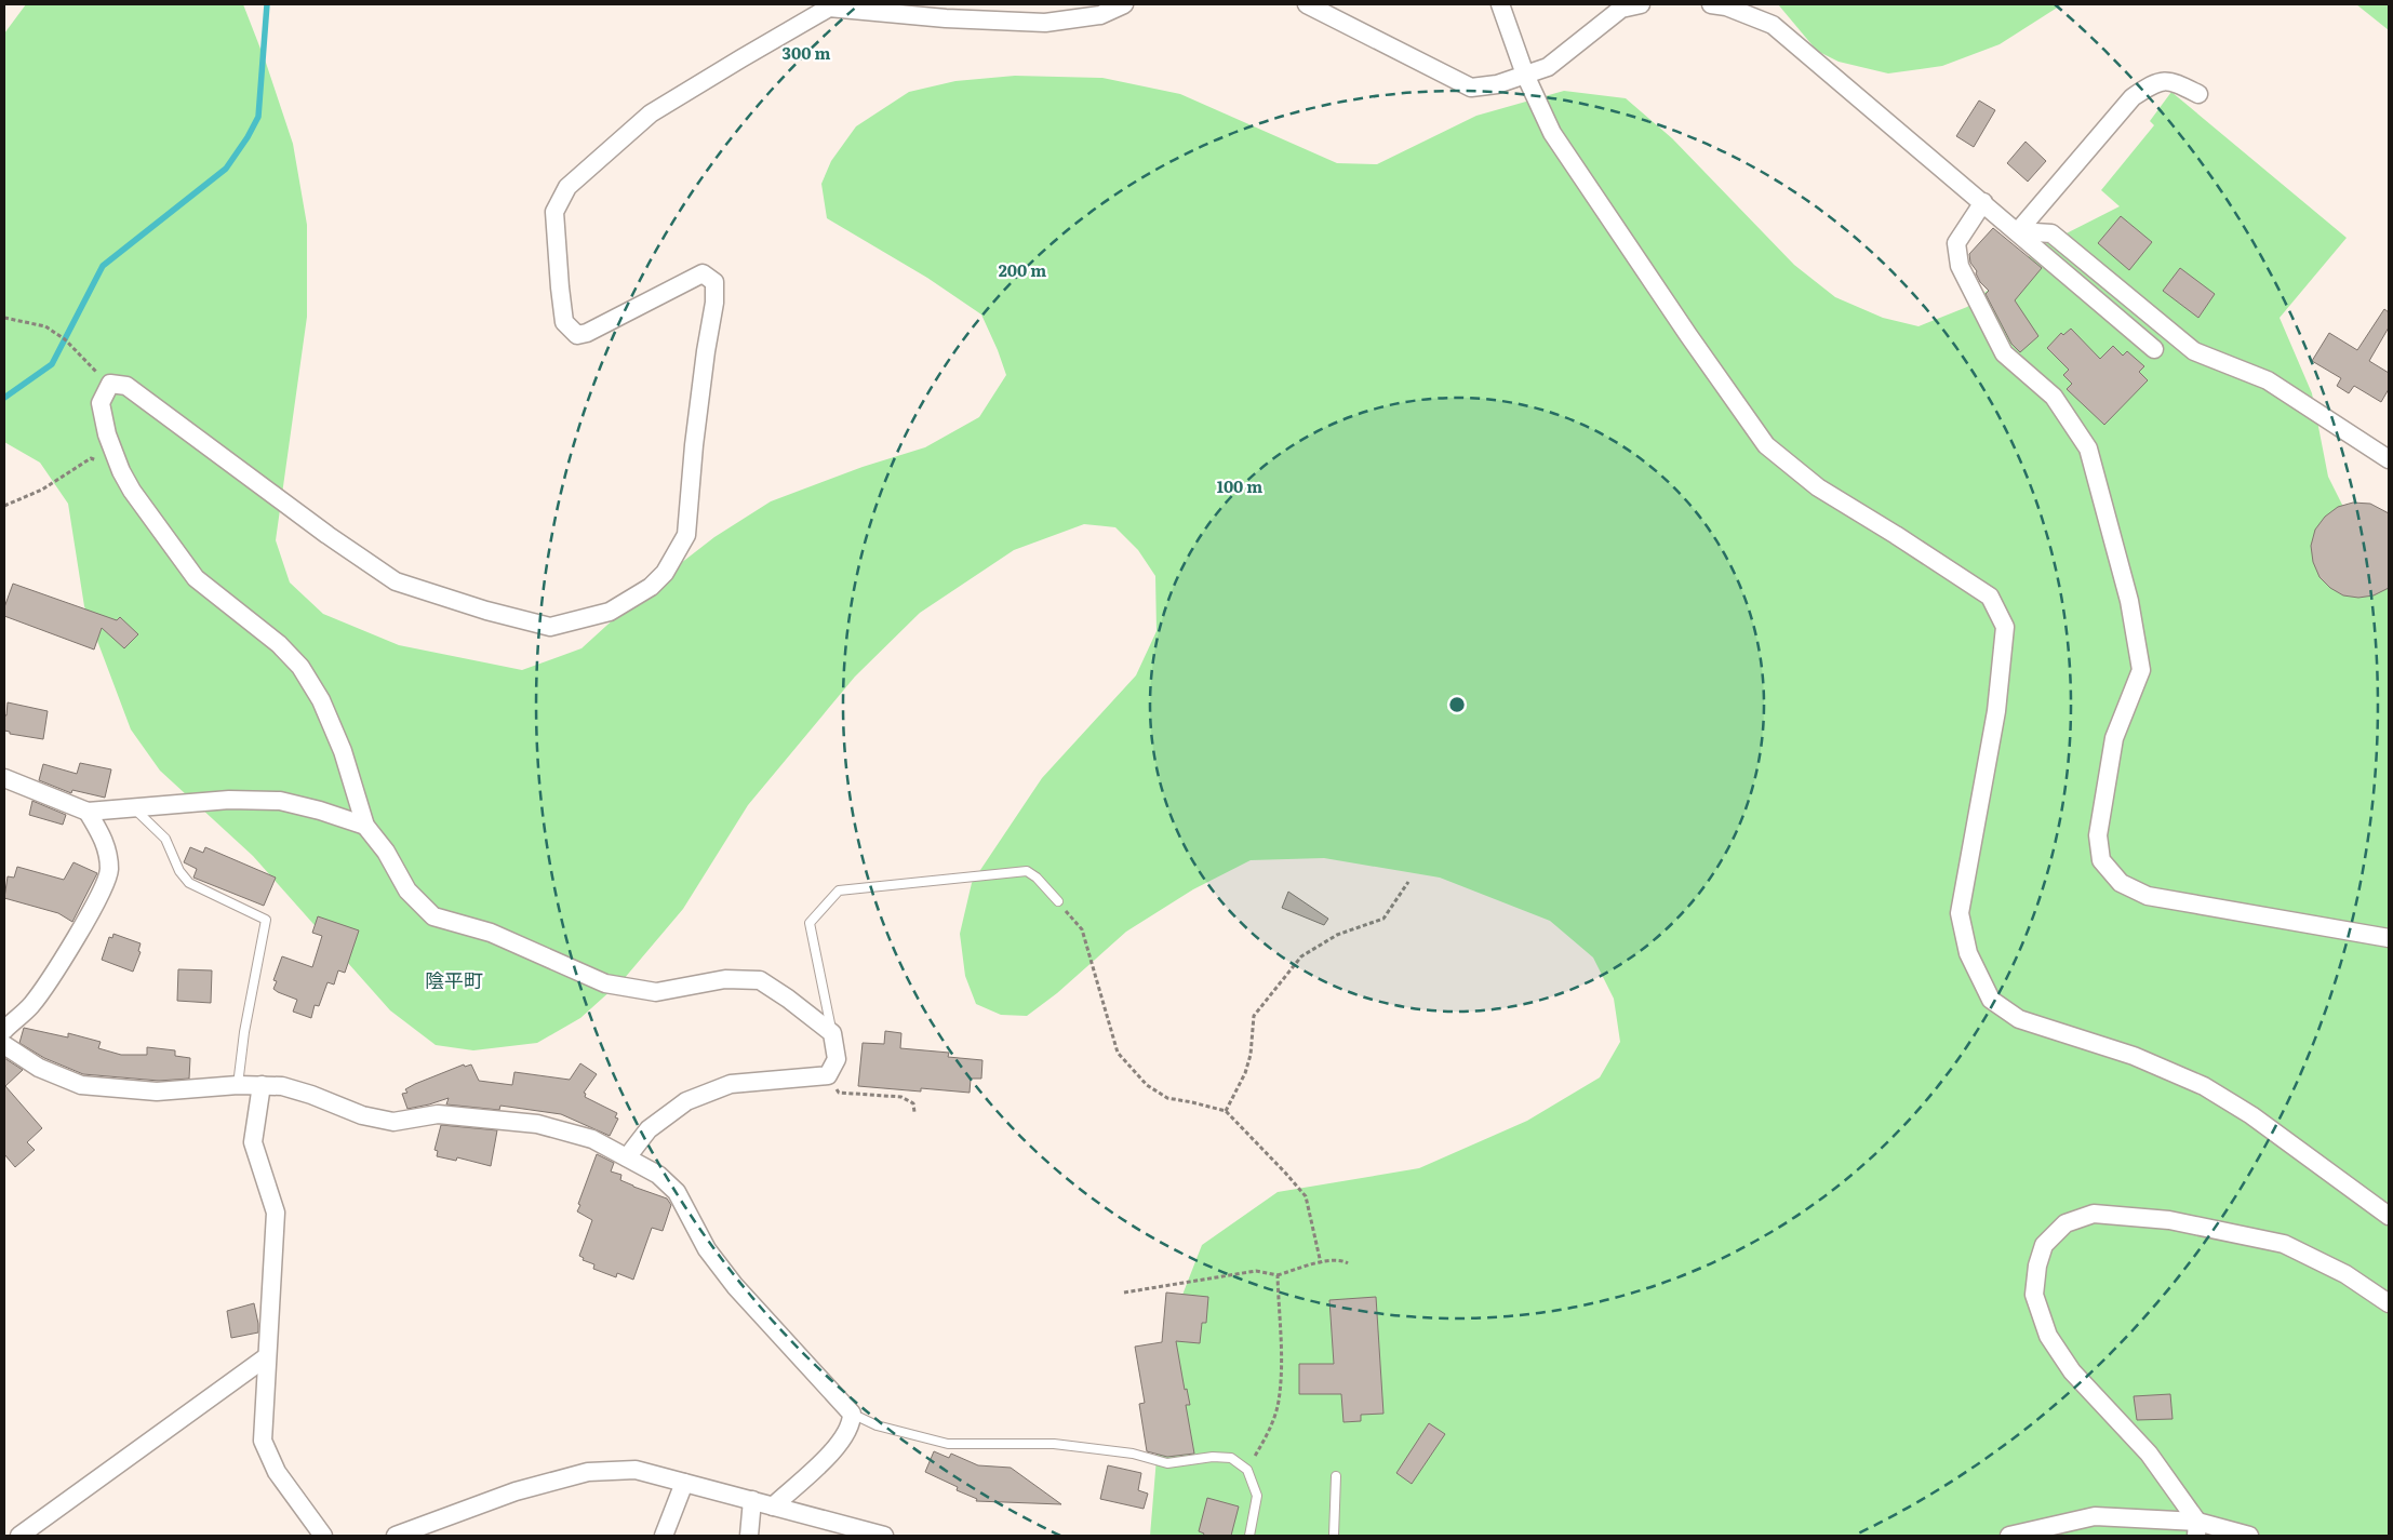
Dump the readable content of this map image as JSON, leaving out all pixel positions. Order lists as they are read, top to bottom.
{
  "districts": ["陰平町"],
  "rings": ["300 m", "200 m", "100 m"]
}
